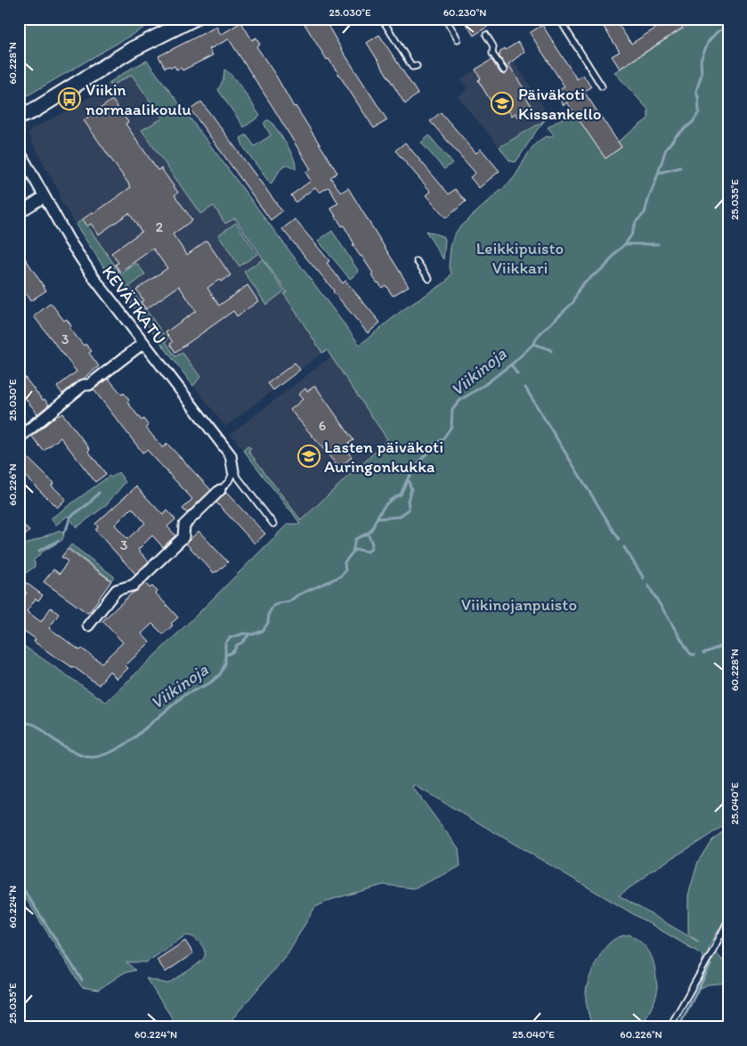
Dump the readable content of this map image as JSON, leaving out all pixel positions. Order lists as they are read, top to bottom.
{
  "streets": {
    "street": ["KEVÄTKATU"]
  },
  "water": ["Viikinoja"],
  "parks": ["Leikkipuisto Viikkari", "Viikinojanpuisto"],
  "places": {
    "bus stop": ["Viikin normaalikoulu"],
    "school or university": ["Päiväkoti Kissankello", "Lasten päiväkoti Auringonkukka"]
  },
  "house_numbers": [
    "2",
    "3",
    "6",
    "3"
  ],
  "coordinates": [
    "25.030°E",
    "60.230°N",
    "60.228°N",
    "25.035°E",
    "60.226°N",
    "25.040°E",
    "60.224°N"
  ]
}
